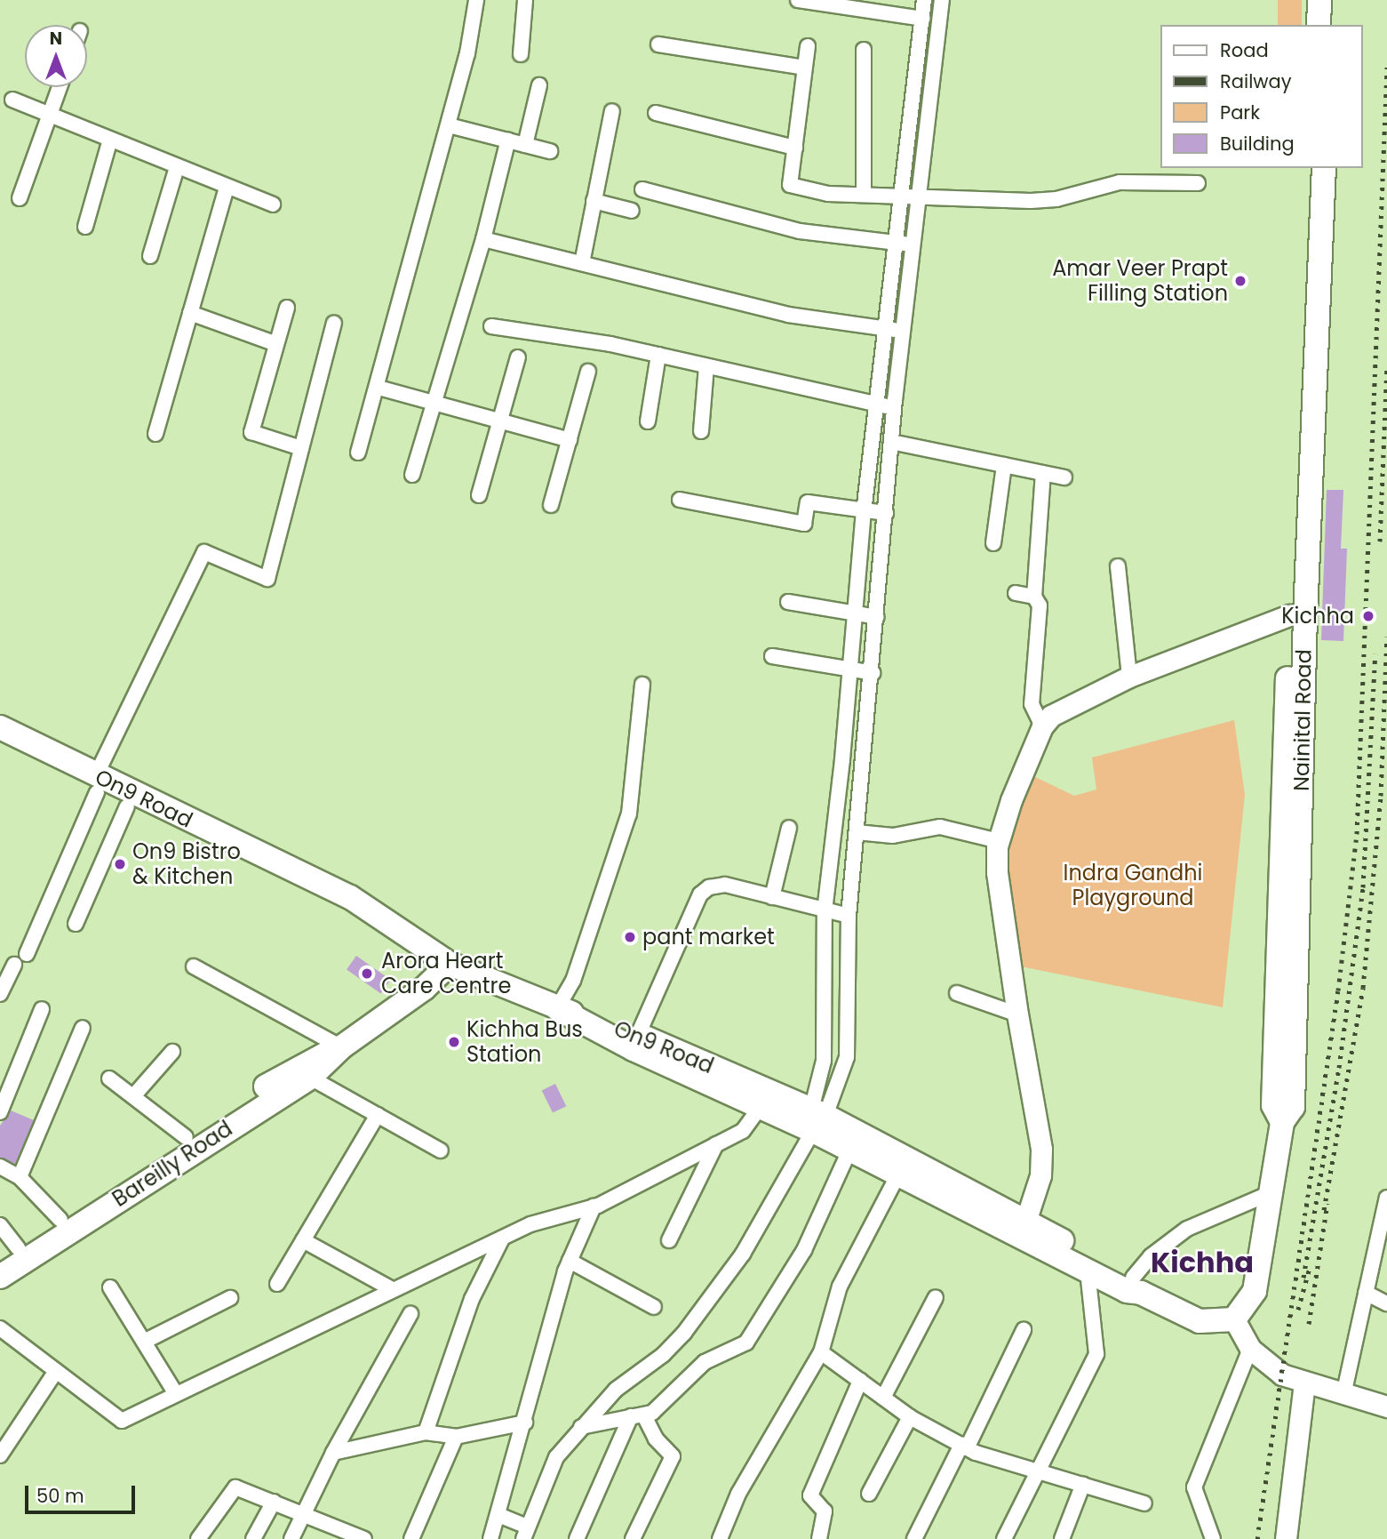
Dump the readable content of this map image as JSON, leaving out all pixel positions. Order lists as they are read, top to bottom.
{
  "streets": {
    "main road": ["Nainital Road", "On9 Road", "Bareilly Road"]
  },
  "crossings": [
    ["Nainital Road", "On9 Road"],
    ["On9 Road", "Bareilly Road"]
  ],
  "districts": ["Kichha"],
  "parks": ["Indra Gandhi Playground"],
  "places": [
    "Amar Veer Prapt Filling Station",
    "Kichha",
    "On9 Bistro & Kitchen",
    "pant market",
    "Arora Heart Care Centre",
    "Kichha Bus Station"
  ],
  "legend": [
    "Road",
    "Railway",
    "Park",
    "Building"
  ],
  "scale_bar": "50 m",
  "north": "top"
}
